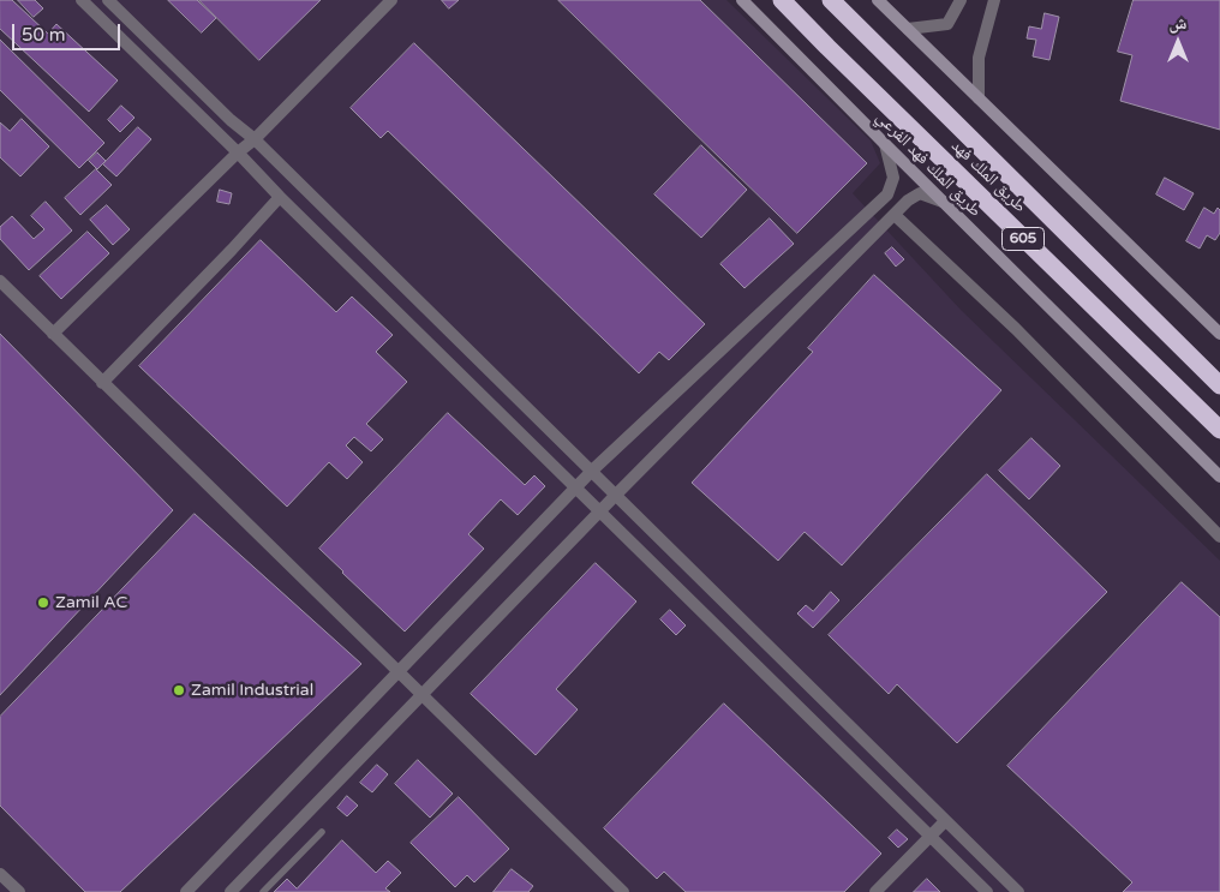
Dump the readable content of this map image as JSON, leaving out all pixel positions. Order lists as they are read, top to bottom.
{
  "streets": {
    "highway": ["طريق الملك فهد", "605"],
    "main road": ["طريق الملك فهد الفرعي"]
  },
  "places": ["Zamil AC", "Zamil Industrial"],
  "scale_bar": "50 m",
  "north": "top"
}
